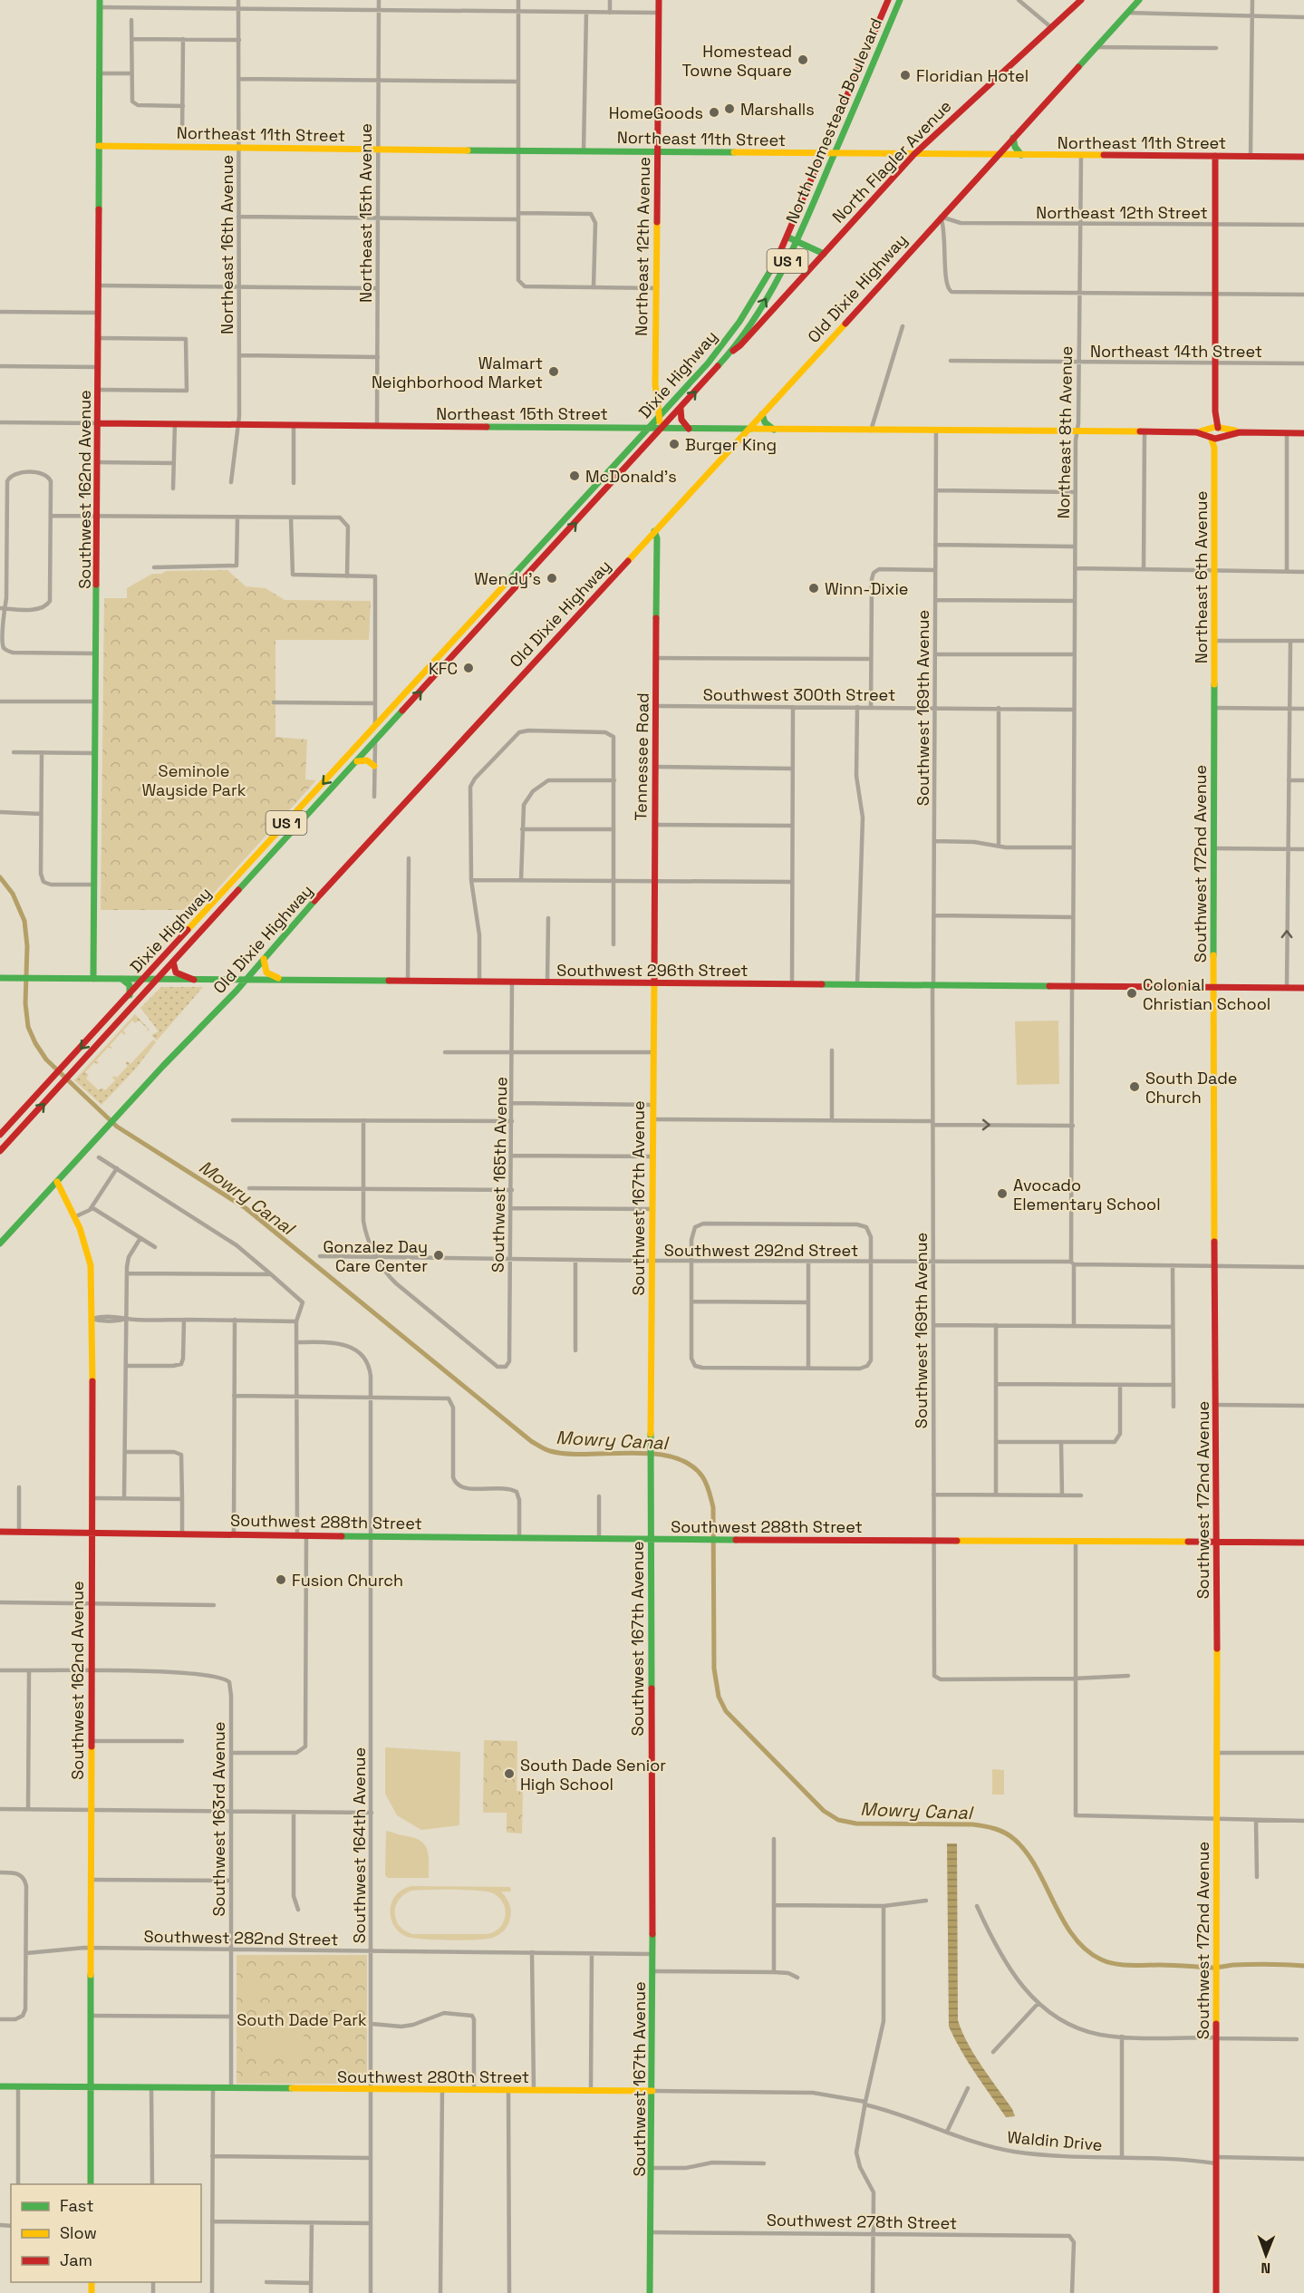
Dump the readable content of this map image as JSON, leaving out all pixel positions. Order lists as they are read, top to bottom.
{
  "streets": {
    "main road": [
      "North Homestead Boulevard",
      "Northeast 11th Street",
      "North Flagler Avenue",
      "Northeast 12th Avenue",
      "US 1",
      "Old Dixie Highway",
      "Dixie Highway",
      "Northeast 15th Street",
      "Southwest 162nd Avenue",
      "Northeast 6th Avenue",
      "Tennessee Road",
      "Southwest 172nd Avenue",
      "Southwest 296th Street",
      "Southwest 167th Avenue",
      "Southwest 288th Street",
      "Southwest 280th Street"
    ],
    "street": [
      "Northeast 12th Street",
      "Northeast 15th Avenue",
      "Northeast 16th Avenue",
      "Northeast 14th Street",
      "Northeast 8th Avenue",
      "Southwest 300th Street",
      "Southwest 169th Avenue",
      "Southwest 165th Avenue",
      "Southwest 292nd Street",
      "Southwest 163rd Avenue",
      "Southwest 164th Avenue",
      "Southwest 282nd Street",
      "Waldin Drive",
      "Southwest 278th Street"
    ]
  },
  "crossings": [
    ["North Homestead Boulevard", "Northeast 11th Street"],
    ["North Homestead Boulevard", "North Flagler Avenue"],
    ["North Homestead Boulevard", "Dixie Highway"],
    ["Northeast 11th Street", "North Flagler Avenue"],
    ["Northeast 11th Street", "Northeast 15th Avenue"],
    ["Northeast 11th Street", "Northeast 16th Avenue"],
    ["Northeast 11th Street", "Northeast 12th Avenue"],
    ["Northeast 11th Street", "Old Dixie Highway"],
    ["Northeast 11th Street", "Dixie Highway"],
    ["Northeast 11th Street", "Northeast 8th Avenue"],
    ["Northeast 11th Street", "Southwest 162nd Avenue"],
    ["Northeast 12th Street", "Old Dixie Highway"],
    ["Northeast 12th Street", "Northeast 8th Avenue"],
    ["Northeast 15th Avenue", "Northeast 15th Street"],
    ["Northeast 16th Avenue", "Northeast 15th Street"],
    ["Northeast 12th Avenue", "Dixie Highway"],
    ["Northeast 12th Avenue", "Northeast 15th Street"],
    ["US 1", "Dixie Highway"],
    ["Old Dixie Highway", "Northeast 15th Street"],
    ["Old Dixie Highway", "Southwest 162nd Avenue"],
    ["Old Dixie Highway", "Tennessee Road"],
    ["Old Dixie Highway", "Southwest 296th Street"],
    ["Northeast 14th Street", "Northeast 8th Avenue"],
    ["Dixie Highway", "Northeast 15th Street"],
    ["Dixie Highway", "Southwest 296th Street"],
    ["Northeast 15th Street", "Northeast 8th Avenue"],
    ["Northeast 15th Street", "Southwest 162nd Avenue"],
    ["Northeast 15th Street", "Southwest 169th Avenue"],
    ["Northeast 8th Avenue", "Southwest 300th Street"],
    ["Northeast 8th Avenue", "Southwest 296th Street"],
    ["Northeast 8th Avenue", "Southwest 292nd Street"],
    ["Southwest 162nd Avenue", "Southwest 296th Street"],
    ["Southwest 162nd Avenue", "Southwest 288th Street"],
    ["Southwest 162nd Avenue", "Southwest 163rd Avenue"],
    ["Southwest 162nd Avenue", "Southwest 282nd Street"],
    ["Southwest 162nd Avenue", "Southwest 280th Street"],
    ["Northeast 6th Avenue", "Southwest 172nd Avenue"],
    ["Southwest 300th Street", "Southwest 169th Avenue"],
    ["Southwest 300th Street", "Tennessee Road"],
    ["Southwest 169th Avenue", "Southwest 296th Street"],
    ["Southwest 169th Avenue", "Southwest 292nd Street"],
    ["Southwest 169th Avenue", "Southwest 288th Street"],
    ["Tennessee Road", "Southwest 296th Street"],
    ["Tennessee Road", "Southwest 167th Avenue"],
    ["Southwest 172nd Avenue", "Southwest 296th Street"],
    ["Southwest 172nd Avenue", "Southwest 292nd Street"],
    ["Southwest 172nd Avenue", "Southwest 288th Street"],
    ["Southwest 172nd Avenue", "Waldin Drive"],
    ["Southwest 296th Street", "Southwest 165th Avenue"],
    ["Southwest 296th Street", "Southwest 167th Avenue"],
    ["Southwest 165th Avenue", "Southwest 292nd Street"],
    ["Southwest 167th Avenue", "Southwest 292nd Street"],
    ["Southwest 167th Avenue", "Southwest 288th Street"],
    ["Southwest 167th Avenue", "Southwest 282nd Street"],
    ["Southwest 167th Avenue", "Southwest 280th Street"],
    ["Southwest 167th Avenue", "Southwest 278th Street"],
    ["Southwest 288th Street", "Southwest 164th Avenue"],
    ["Southwest 163rd Avenue", "Southwest 282nd Street"],
    ["Southwest 163rd Avenue", "Southwest 280th Street"],
    ["Southwest 164th Avenue", "Southwest 282nd Street"],
    ["Southwest 164th Avenue", "Southwest 280th Street"],
    ["Southwest 280th Street", "Waldin Drive"]
  ],
  "water": ["Mowry Canal"],
  "parks": ["Seminole Wayside Park", "South Dade Park"],
  "places": [
    "Homestead Towne Square",
    "Floridian Hotel",
    "Marshalls",
    "HomeGoods",
    "Walmart Neighborhood Market",
    "Burger King",
    "McDonald's",
    "Wendy's",
    "Winn-Dixie",
    "KFC",
    "Colonial Christian School",
    "South Dade Church",
    "Avocado Elementary School",
    "Gonzalez Day Care Center",
    "Fusion Church",
    "South Dade Senior High School"
  ],
  "legend": ["Fast", "Slow", "Jam"],
  "north": "bottom"
}
